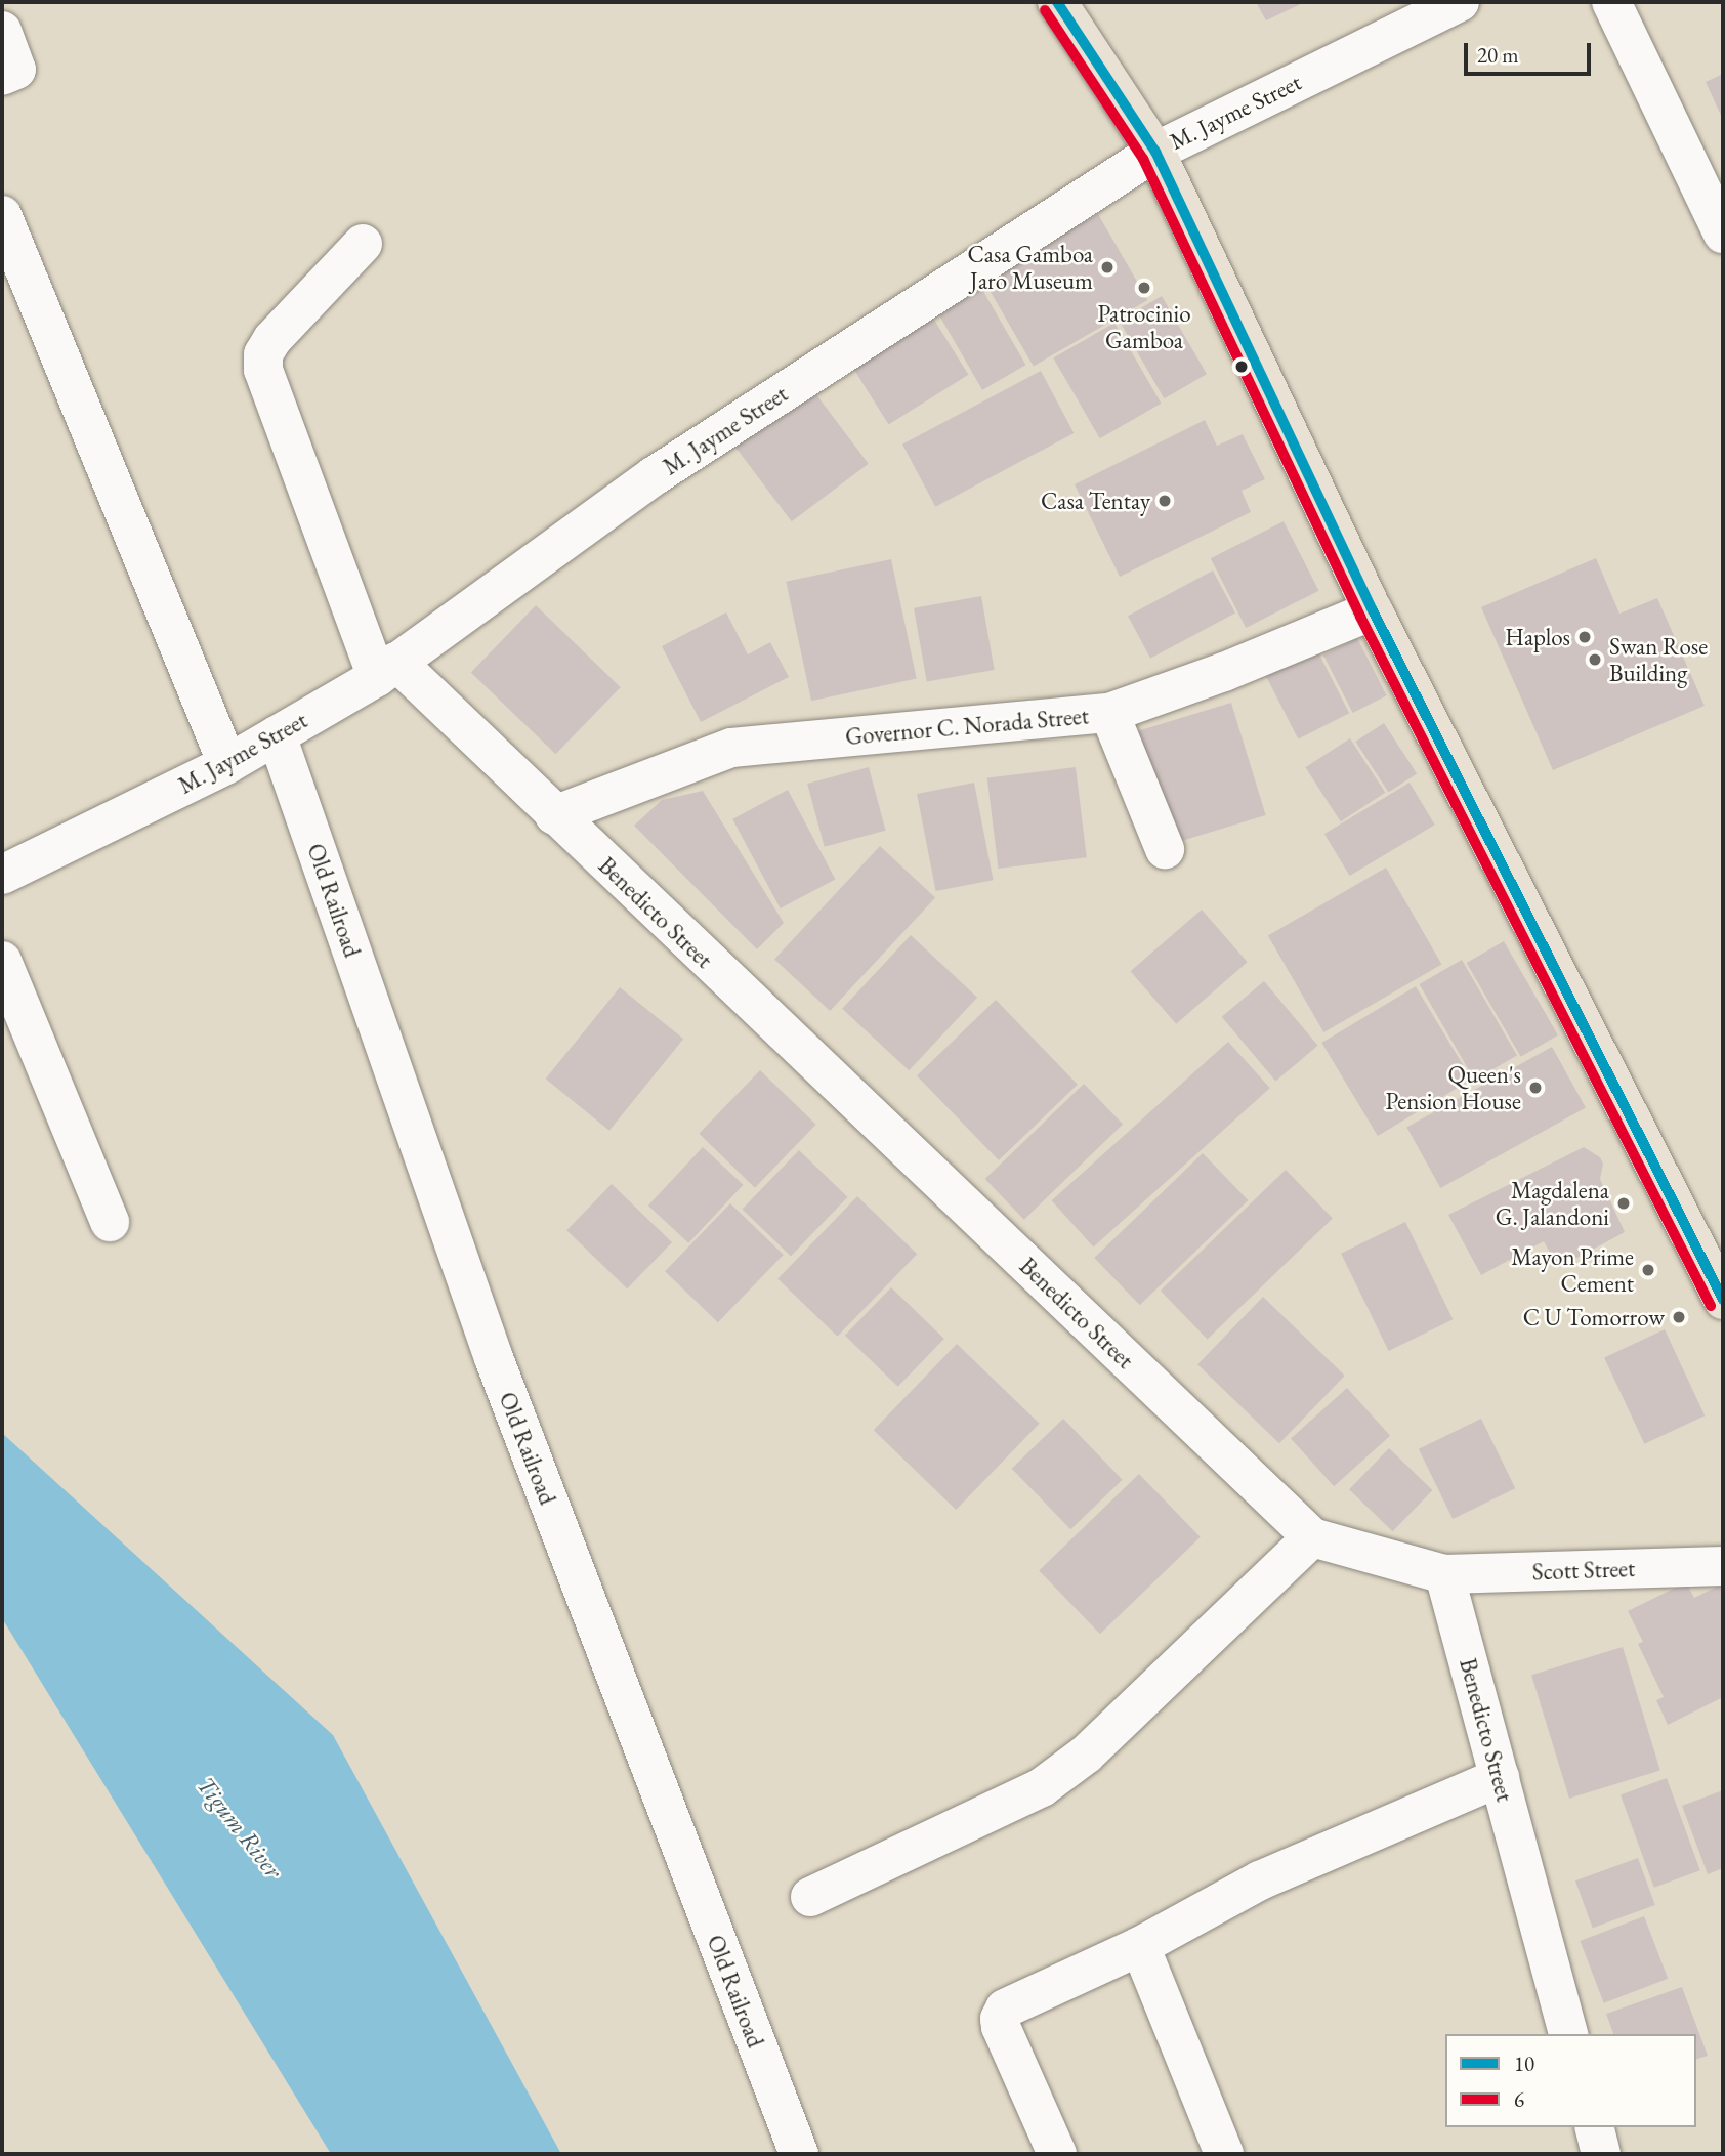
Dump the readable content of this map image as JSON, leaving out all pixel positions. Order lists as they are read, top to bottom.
{
  "streets": {
    "street": [
      "M. Jayme Street",
      "Governor C. Norada Street",
      "Old Railroad",
      "Benedicto Street",
      "Scott Street"
    ]
  },
  "crossings": [
    ["M. Jayme Street", "Old Railroad"],
    ["M. Jayme Street", "Benedicto Street"],
    ["Governor C. Norada Street", "Benedicto Street"],
    ["Benedicto Street", "Scott Street"]
  ],
  "water": ["Tigum River"],
  "places": [
    "Casa Gamboa Jaro Museum",
    "Patrocinio Gamboa",
    "Casa Tentay",
    "Haplos",
    "Swan Rose Building",
    "Queen's Pension House",
    "Magdalena G. Jalandoni",
    "Mayon Prime Cement",
    "C U Tomorrow"
  ],
  "lines": ["transit line 10", "transit line 6"],
  "legend": ["10", "6"],
  "scale_bar": "20 m"
}
